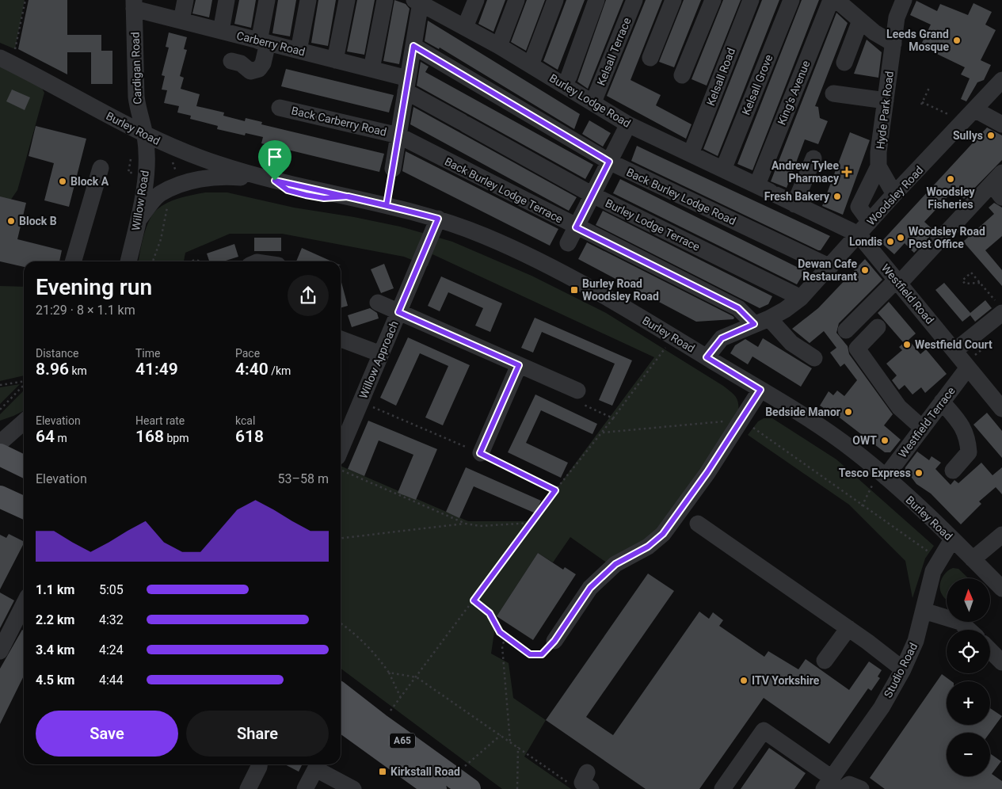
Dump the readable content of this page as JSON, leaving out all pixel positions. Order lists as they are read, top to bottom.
{
  "streets": {
    "main road": ["A65"],
    "street": [
      "Carberry Road",
      "Kelsall Terrace",
      "Cardigan Road",
      "Kelsall Road",
      "Kelsall Grove",
      "King's Avenue",
      "Burley Lodge Road",
      "Hyde Park Road",
      "Back Carberry Road",
      "Burley Road",
      "Back Burley Lodge Terrace",
      "Woodsley Road",
      "Back Burley Lodge Road",
      "Willow Road",
      "Burley Lodge Terrace",
      "Westfield Road",
      "Willow Approach",
      "Westfield Terrace",
      "Studio Road"
    ]
  },
  "crossings": [
    ["Carberry Road", "Cardigan Road"],
    ["Carberry Road", "Burley Lodge Terrace"],
    ["Kelsall Terrace", "Burley Lodge Road"],
    ["Cardigan Road", "Burley Road"],
    ["Cardigan Road", "Willow Road"],
    ["Kelsall Road", "Burley Lodge Road"],
    ["Kelsall Grove", "Burley Lodge Road"],
    ["King's Avenue", "Burley Lodge Road"],
    ["Burley Lodge Road", "Woodsley Road"],
    ["Burley Lodge Road", "Westfield Road"],
    ["Hyde Park Road", "Woodsley Road"],
    ["Back Carberry Road", "Back Burley Lodge Terrace"],
    ["Burley Road", "Woodsley Road"],
    ["Burley Road", "Willow Road"],
    ["Burley Road", "Willow Approach"],
    ["Burley Road", "Westfield Terrace"],
    ["Burley Road", "Studio Road"],
    ["Back Burley Lodge Terrace", "Woodsley Road"],
    ["Woodsley Road", "Back Burley Lodge Road"],
    ["Woodsley Road", "Burley Lodge Terrace"],
    ["Woodsley Road", "Westfield Road"],
    ["Westfield Road", "Westfield Terrace"]
  ],
  "places": {
    "other": [
      "Leeds Grand Mosque",
      "Sullys",
      "Woodsley Fisheries",
      "Block A",
      "Fresh Bakery",
      "Block B",
      "Woodsley Road Post Office",
      "Londis",
      "Dewan Cafe Restaurant",
      "Westfield Court",
      "Bedside Manor",
      "OWT",
      "Tesco Express",
      "ITV Yorkshire"
    ],
    "health": ["Andrew Tylee Pharmacy"],
    "transit": ["Burley Road Woodsley Road", "Kirkstall Road"]
  },
  "north": "top",
  "page": {
    "heading": ["Evening run", "21:29 · 8 × 1.1 km"],
    "stats": [
      ["Distance", "8.96 km"],
      ["Time", "41:49"],
      ["Pace", "4:40 /km"],
      ["Elevation", "64 m"],
      ["Heart rate", "168 bpm"],
      ["kcal", "618"]
    ],
    "chart": ["Elevation", "53–58 m"],
    "list": [
      {
        "name": "1.1 km",
        "note": "5:05"
      },
      {
        "name": "2.2 km",
        "note": "4:32"
      },
      {
        "name": "3.4 km",
        "note": "4:24"
      },
      {
        "name": "4.5 km",
        "note": "4:44"
      }
    ],
    "map_buttons": ["+", "−"],
    "buttons": ["Save", "Share"]
  }
}
